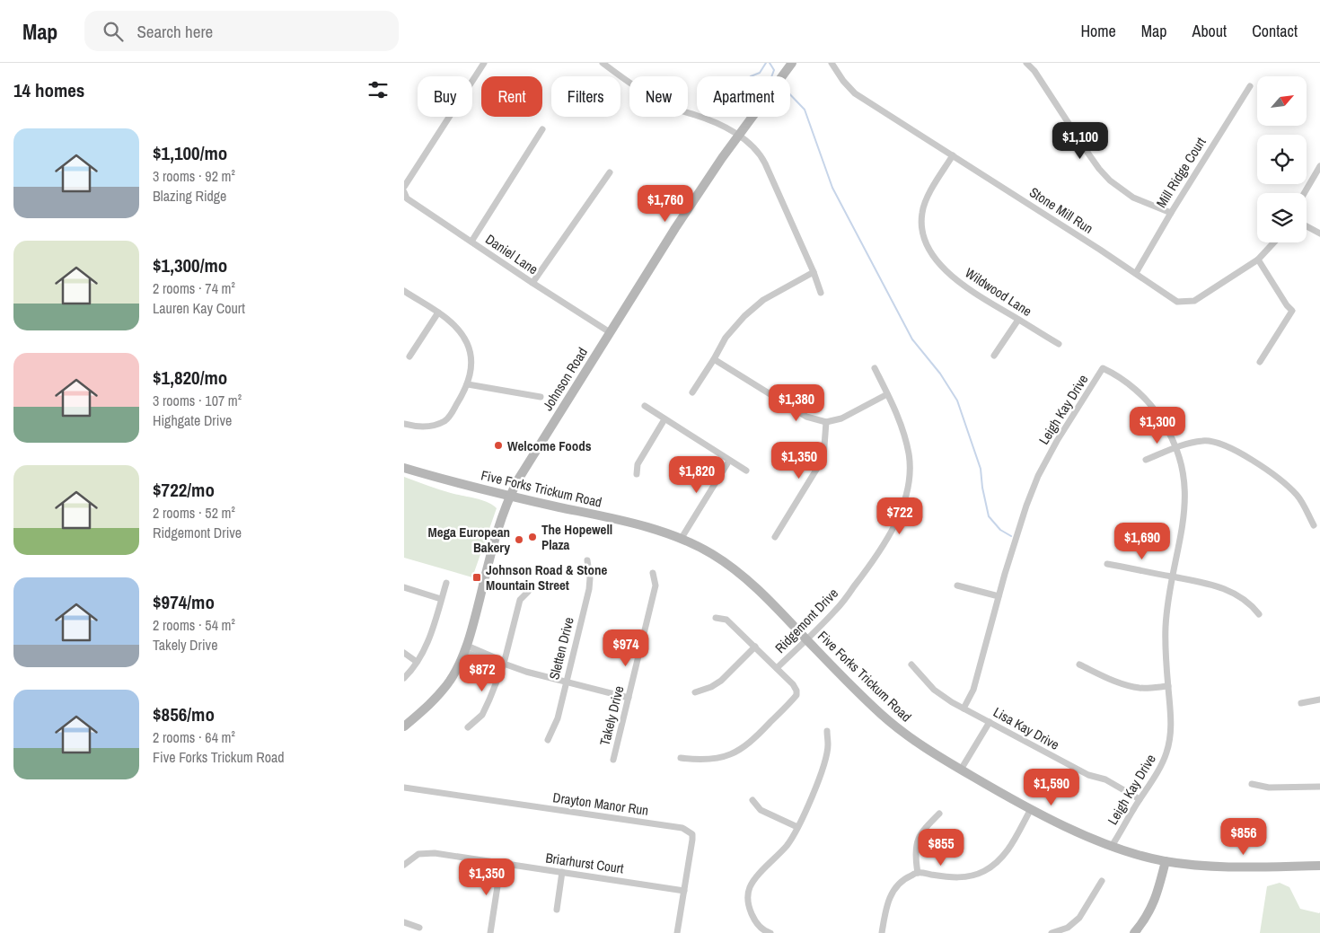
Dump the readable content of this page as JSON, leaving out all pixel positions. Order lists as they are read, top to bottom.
{
  "streets": {
    "main road": ["Johnson Road", "Five Forks Trickum Road"],
    "street": [
      "Mill Ridge Court",
      "Stone Mill Run",
      "Daniel Lane",
      "Wildwood Lane",
      "Leigh Kay Drive",
      "Ridgemont Drive",
      "Sletten Drive",
      "Takely Drive",
      "Lisa Kay Drive",
      "Drayton Manor Run",
      "Briarhurst Court"
    ]
  },
  "crossings": [
    ["Mill Ridge Court", "Stone Mill Run"],
    ["Stone Mill Run", "Wildwood Lane"],
    ["Daniel Lane", "Johnson Road"],
    ["Johnson Road", "Five Forks Trickum Road"],
    ["Leigh Kay Drive", "Five Forks Trickum Road"],
    ["Leigh Kay Drive", "Lisa Kay Drive"],
    ["Five Forks Trickum Road", "Ridgemont Drive"],
    ["Drayton Manor Run", "Briarhurst Court"]
  ],
  "places": {
    "other": ["Welcome Foods", "The Hopewell Plaza", "Mega European Bakery"],
    "transit": ["Johnson Road & Stone Mountain Street"]
  },
  "north": "top right",
  "page": {
    "header": "Map",
    "search": "Search here",
    "nav": [
      "Home",
      "Map",
      "About",
      "Contact"
    ],
    "heading": "14 homes",
    "chip": [
      "Buy",
      "Rent",
      "Filters",
      "New",
      "Apartment"
    ],
    "list": [
      {
        "name": "$1,100/mo",
        "note": "3 rooms · 92 m² · Blazing Ridge"
      },
      {
        "name": "$1,300/mo",
        "note": "2 rooms · 74 m² · Lauren Kay Court"
      },
      {
        "name": "$1,820/mo",
        "note": "3 rooms · 107 m² · Highgate Drive"
      },
      {
        "name": "$722/mo",
        "note": "2 rooms · 52 m² · Ridgemont Drive"
      },
      {
        "name": "$974/mo",
        "note": "2 rooms · 54 m² · Takely Drive"
      },
      {
        "name": "$856/mo",
        "note": "2 rooms · 64 m² · Five Forks Trickum Road"
      }
    ],
    "price": [
      "$1,100",
      "$1,760",
      "$1,380",
      "$1,300",
      "$1,350",
      "$1,820",
      "$722",
      "$1,690",
      "$974",
      "$872",
      "$1,590",
      "$856",
      "$855",
      "$1,350"
    ]
  }
}
